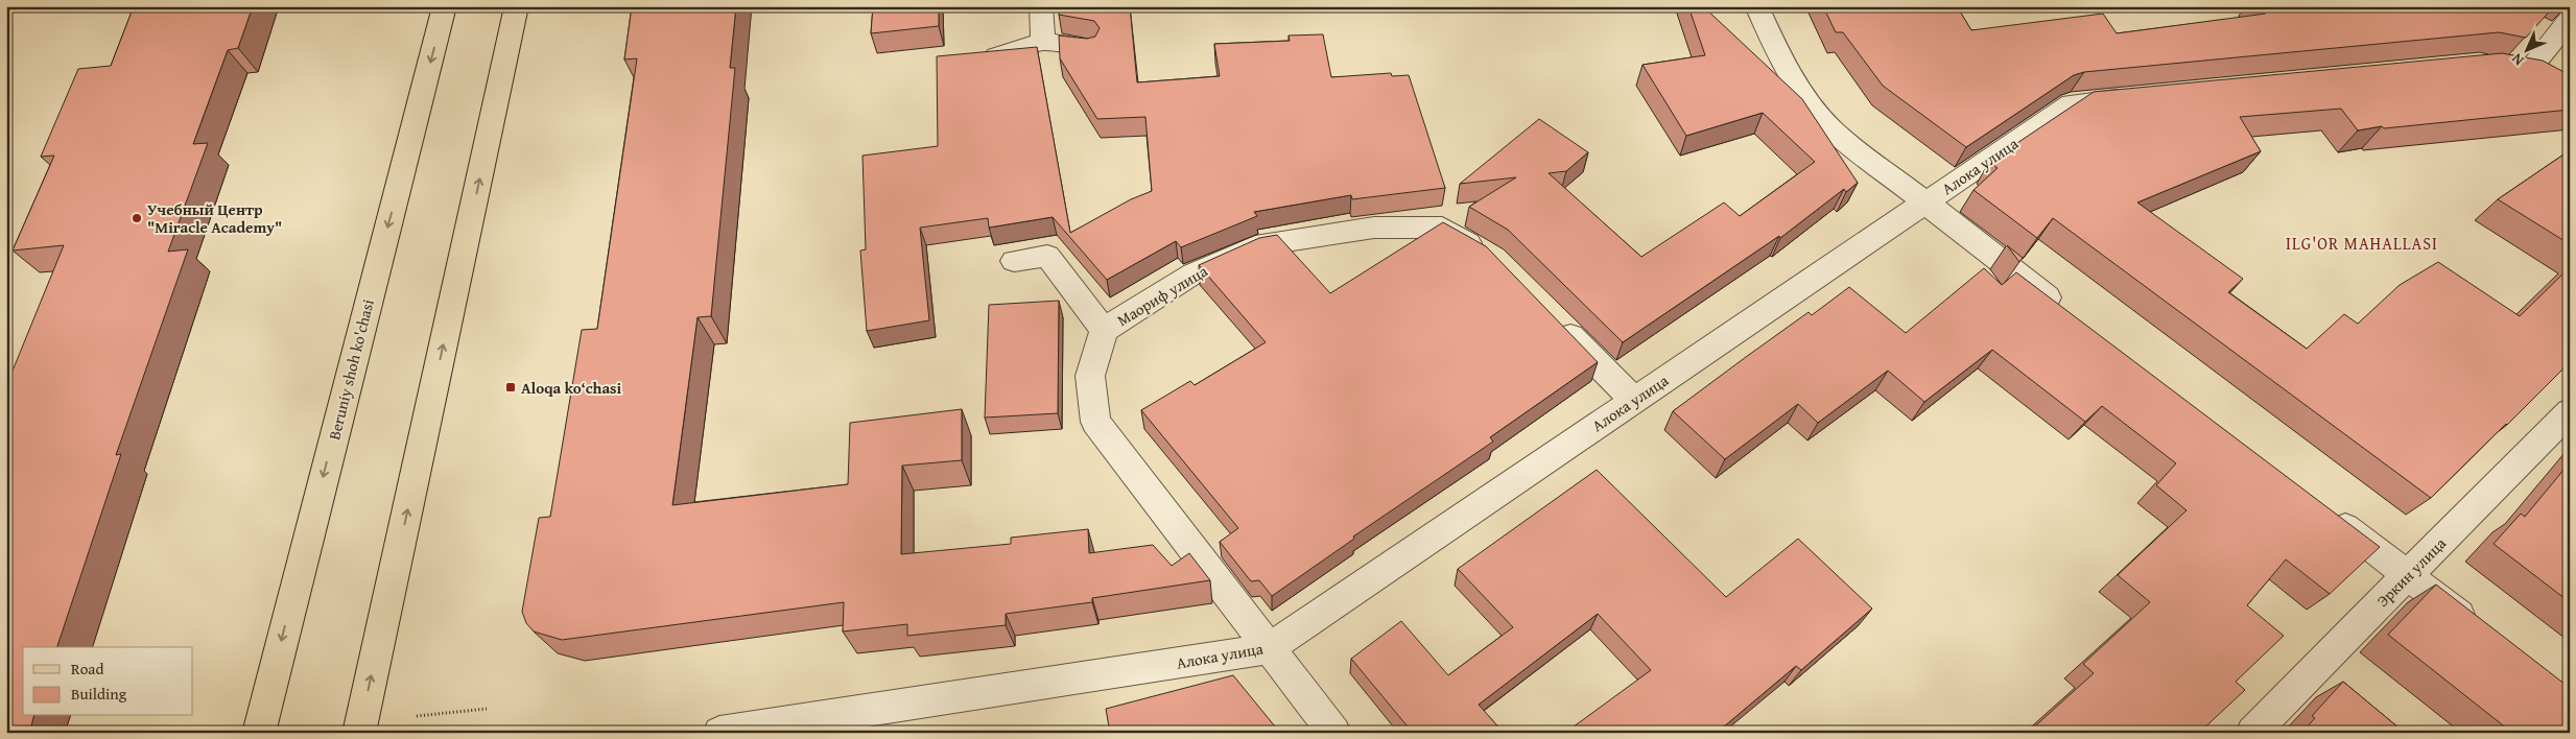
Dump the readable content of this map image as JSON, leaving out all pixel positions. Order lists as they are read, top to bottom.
{
  "streets": {
    "main road": ["Beruniy shoh ko'chasi"],
    "street": ["Алока улица", "Маориф улица", "Эркин улица"]
  },
  "crossings": [
    ["Алока улица", "Маориф улица"]
  ],
  "districts": ["ILG'OR MAHALLASI"],
  "places": {
    "other": ["Учебный Центр \"Miracle Academy\""],
    "transit": ["Aloqa ko‘chasi"]
  },
  "legend": ["Road", "Building"],
  "north": "bottom left"
}
